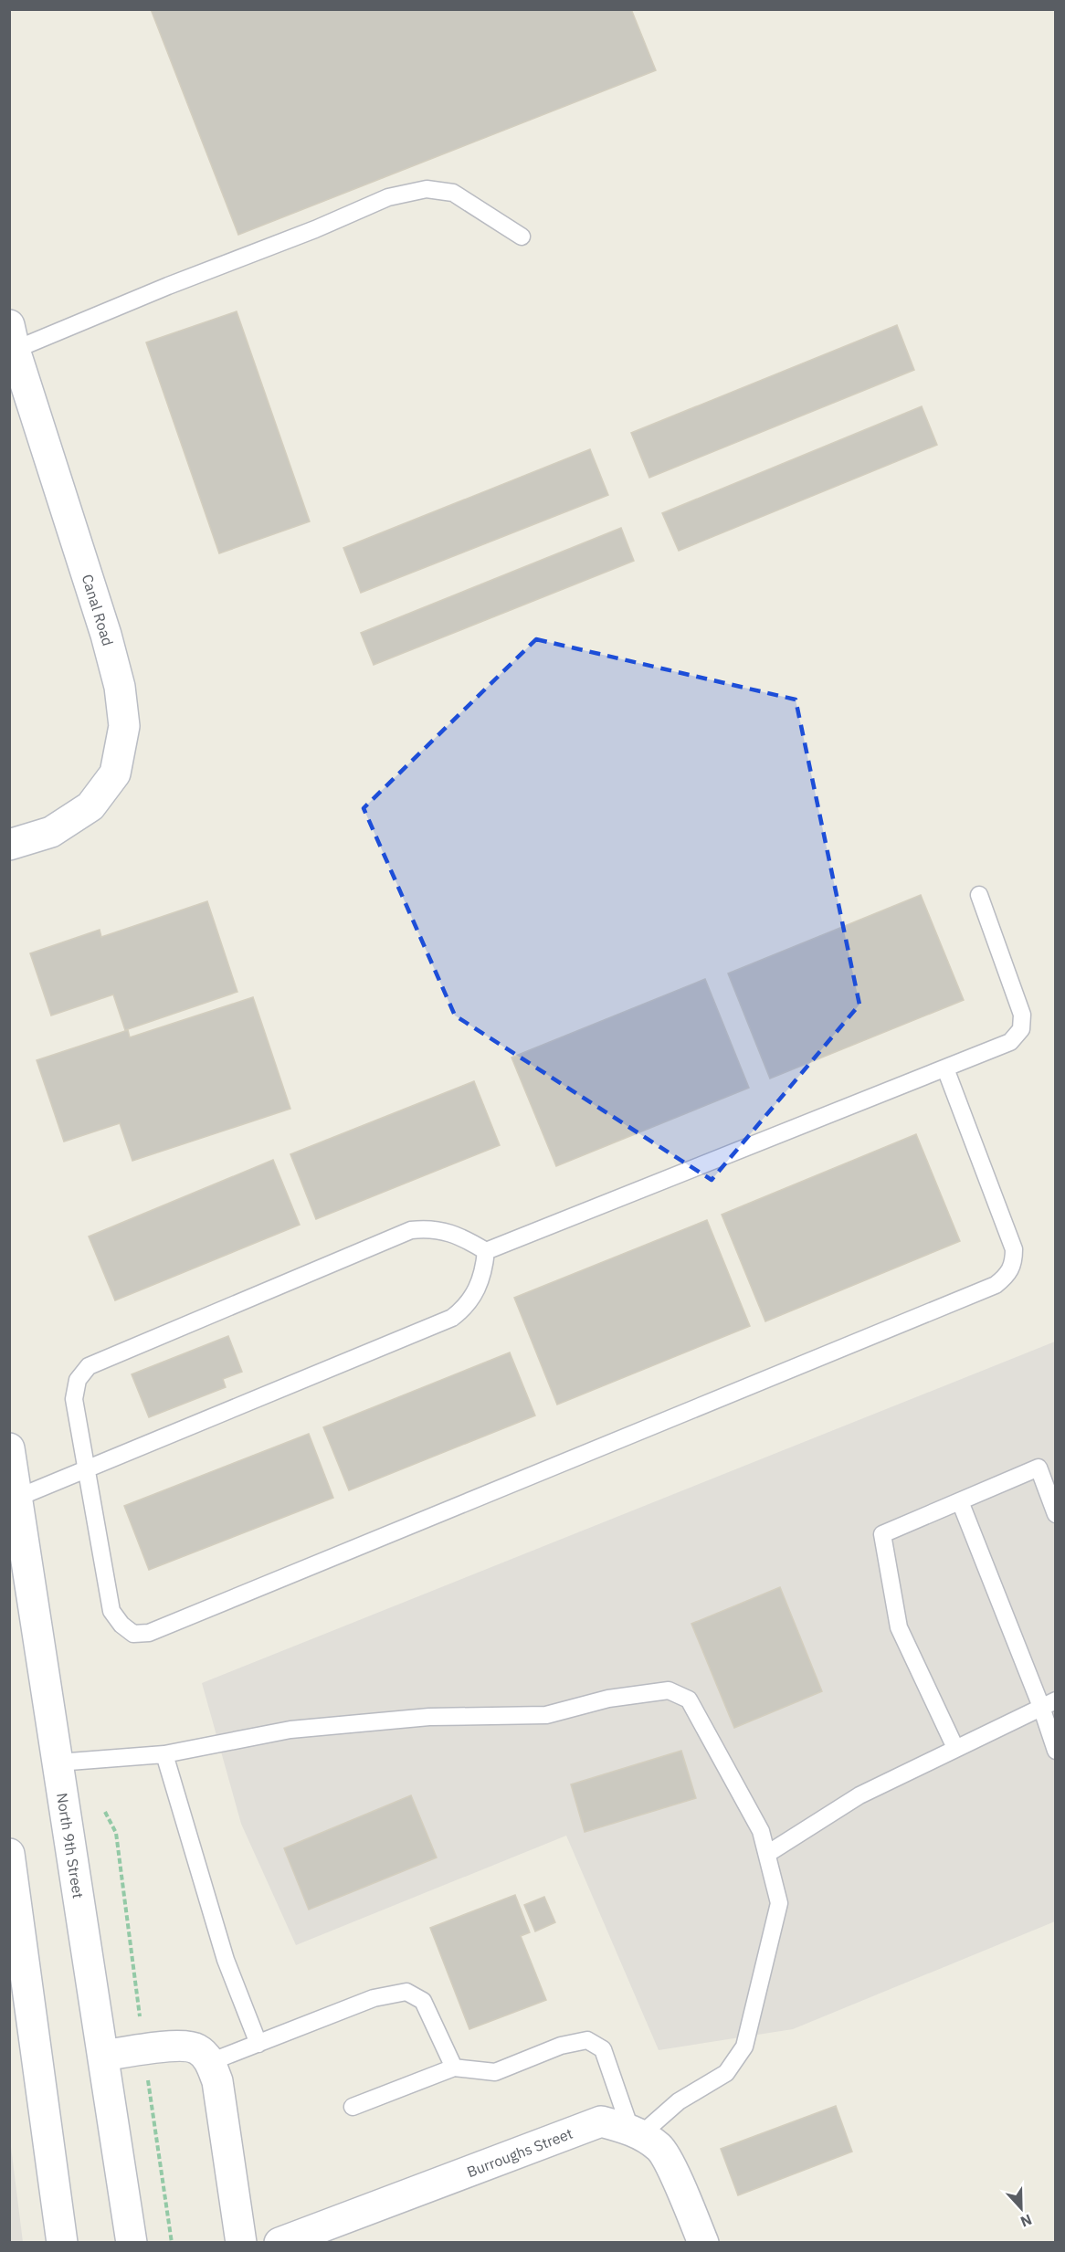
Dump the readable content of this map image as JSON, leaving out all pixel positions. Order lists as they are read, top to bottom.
{
  "streets": {
    "main road": ["Canal Road", "North 9th Street", "Burroughs Street"]
  },
  "north": "bottom"
}
